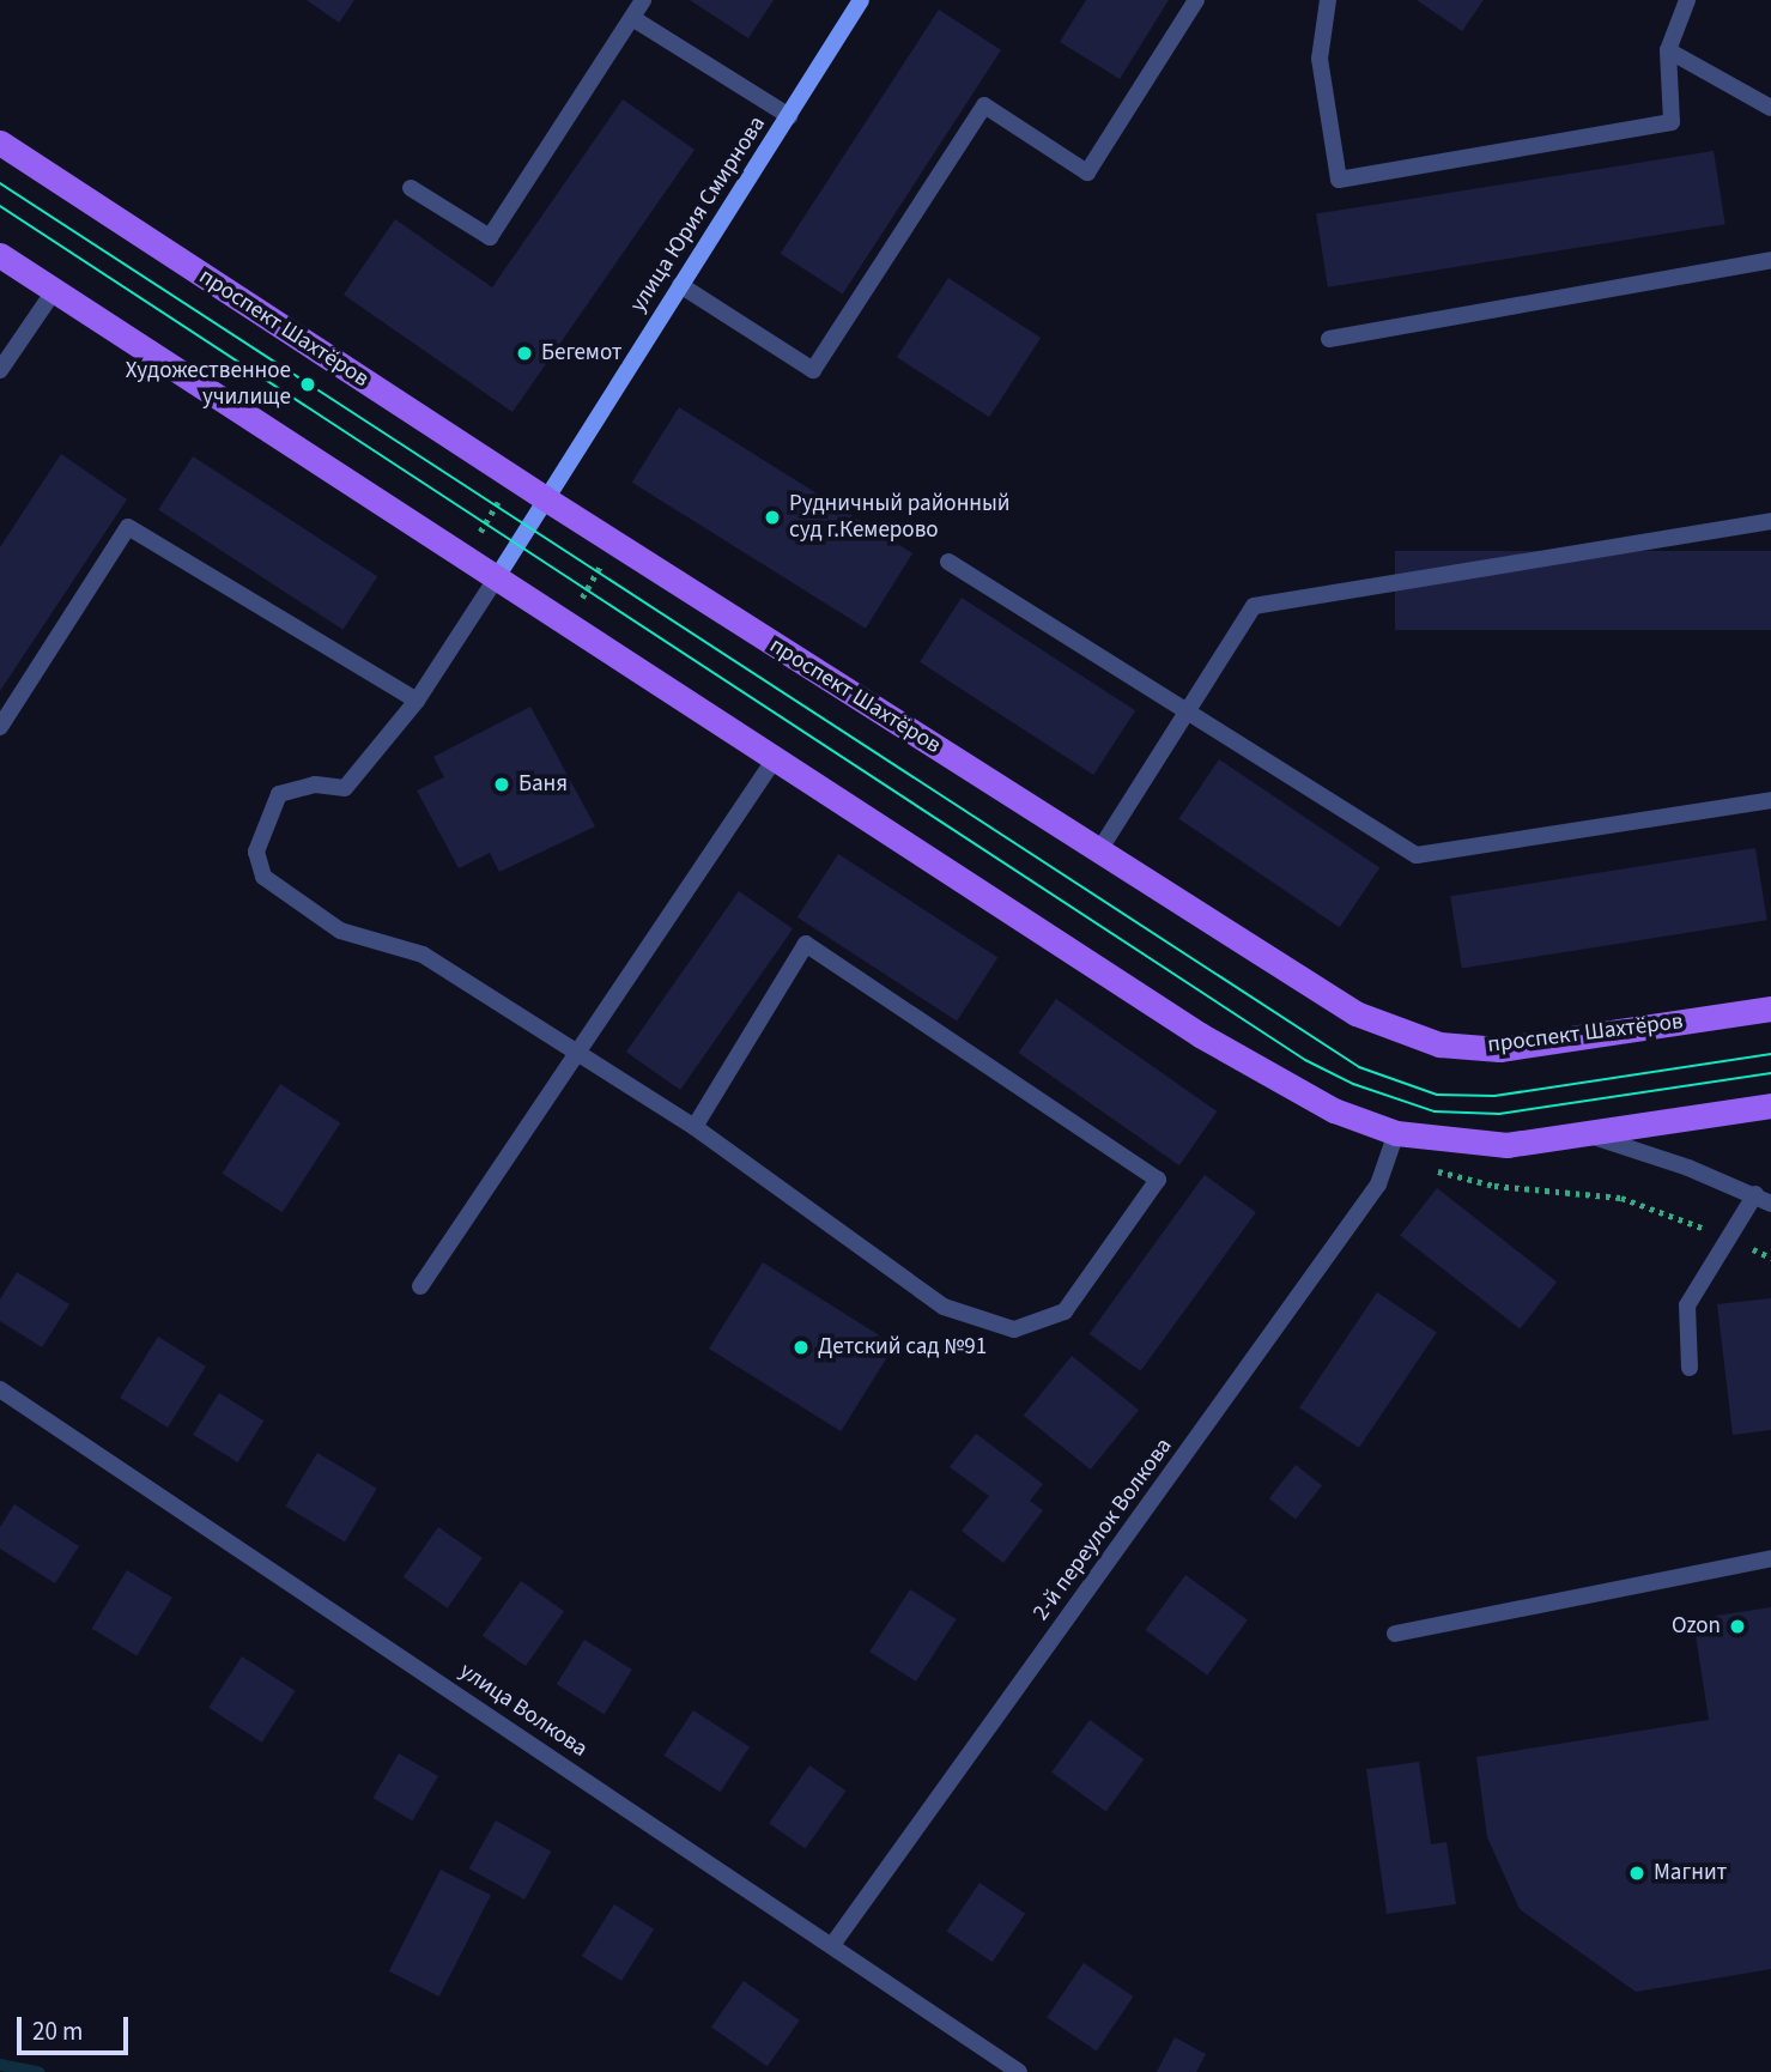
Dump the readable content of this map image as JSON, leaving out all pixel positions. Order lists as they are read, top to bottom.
{
  "streets": {
    "main road": ["проспект Шахтёров"],
    "street": ["улица Юрия Смирнова", "2-й переулок Волкова", "улица Волкова"]
  },
  "crossings": [
    ["улица Юрия Смирнова", "проспект Шахтёров"],
    ["2-й переулок Волкова", "улица Волкова"]
  ],
  "places": [
    "Бегемот",
    "Художественное училище",
    "Рудничный районный суд г.Кемерово",
    "Баня",
    "Детский сад №91",
    "Ozon",
    "Магнит"
  ],
  "scale_bar": "20 m"
}
